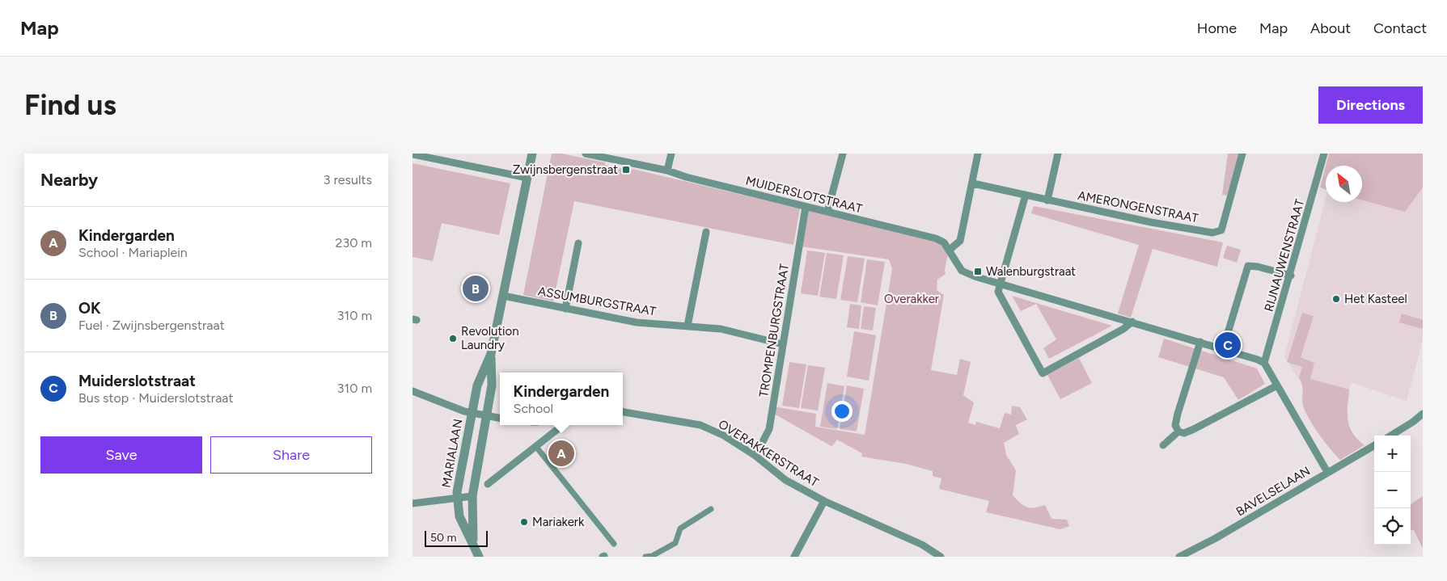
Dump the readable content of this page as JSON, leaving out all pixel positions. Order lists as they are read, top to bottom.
{
  "streets": {
    "street": [
      "MUIDERSLOTSTRAAT",
      "AMERONGENSTRAAT",
      "RIJNAUWENSTRAAT",
      "ASSUMBURGSTRAAT",
      "TROMPENBURGSTRAAT",
      "MARIALAAN",
      "OVERAKKERSTRAAT",
      "BAVELSELAAN"
    ]
  },
  "crossings": [
    ["MUIDERSLOTSTRAAT", "RIJNAUWENSTRAAT"],
    ["MUIDERSLOTSTRAAT", "TROMPENBURGSTRAAT"],
    ["ASSUMBURGSTRAAT", "TROMPENBURGSTRAAT"],
    ["TROMPENBURGSTRAAT", "OVERAKKERSTRAAT"]
  ],
  "parks": ["Overakker"],
  "places": {
    "transit": ["Zwijnsbergenstraat", "Walenburgstraat"],
    "other": ["Het Kasteel", "Revolution Laundry", "Mariakerk"]
  },
  "scale_bar": "50 m",
  "north": "top left",
  "page": {
    "header": "Map",
    "nav": [
      "Home",
      "Map",
      "About",
      "Contact"
    ],
    "buttons": [
      "Directions",
      ["Save", "Share"]
    ],
    "title": "Find us",
    "heading": ["Nearby", "3 results"],
    "list": [
      {
        "mark": "A",
        "name": "Kindergarden",
        "note": "School · Mariaplein",
        "value": "230 m"
      },
      {
        "mark": "B",
        "name": "OK",
        "note": "Fuel · Zwijnsbergenstraat",
        "value": "310 m"
      },
      {
        "mark": "C",
        "name": "Muiderslotstraat",
        "note": "Bus stop · Muiderslotstraat",
        "value": "310 m"
      }
    ],
    "pins": ["B", "C", "A"],
    "popup": ["Kindergarden", "School"],
    "map_buttons": ["+", "−"],
    "scale": "50 m"
  }
}
